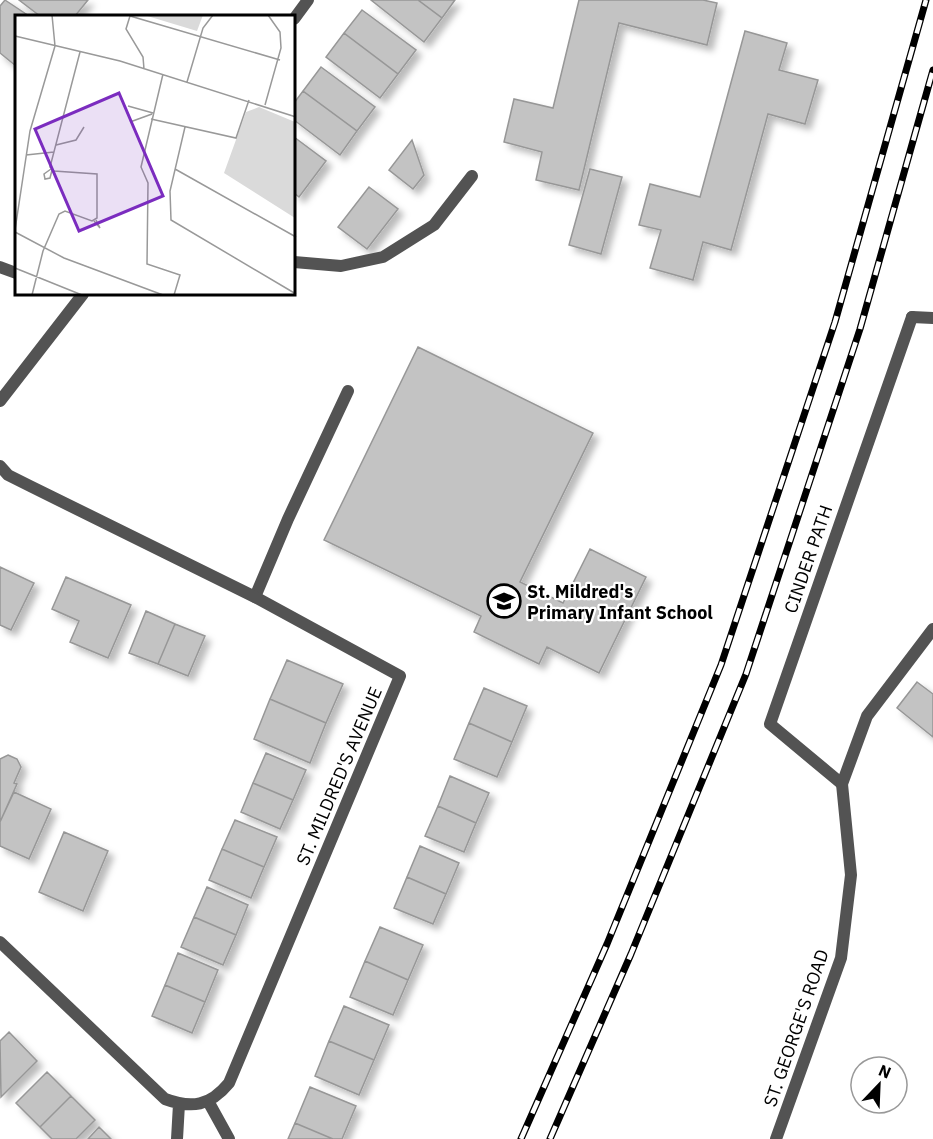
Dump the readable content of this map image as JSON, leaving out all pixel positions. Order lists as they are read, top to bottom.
{
  "streets": {
    "street": ["CINDER PATH", "ST. MILDRED'S AVENUE", "ST. GEORGE'S ROAD"]
  },
  "crossings": [
    ["CINDER PATH", "ST. GEORGE'S ROAD"]
  ],
  "places": {
    "school or university": ["St. Mildred's Primary Infant School"]
  },
  "north": "top right"
}
